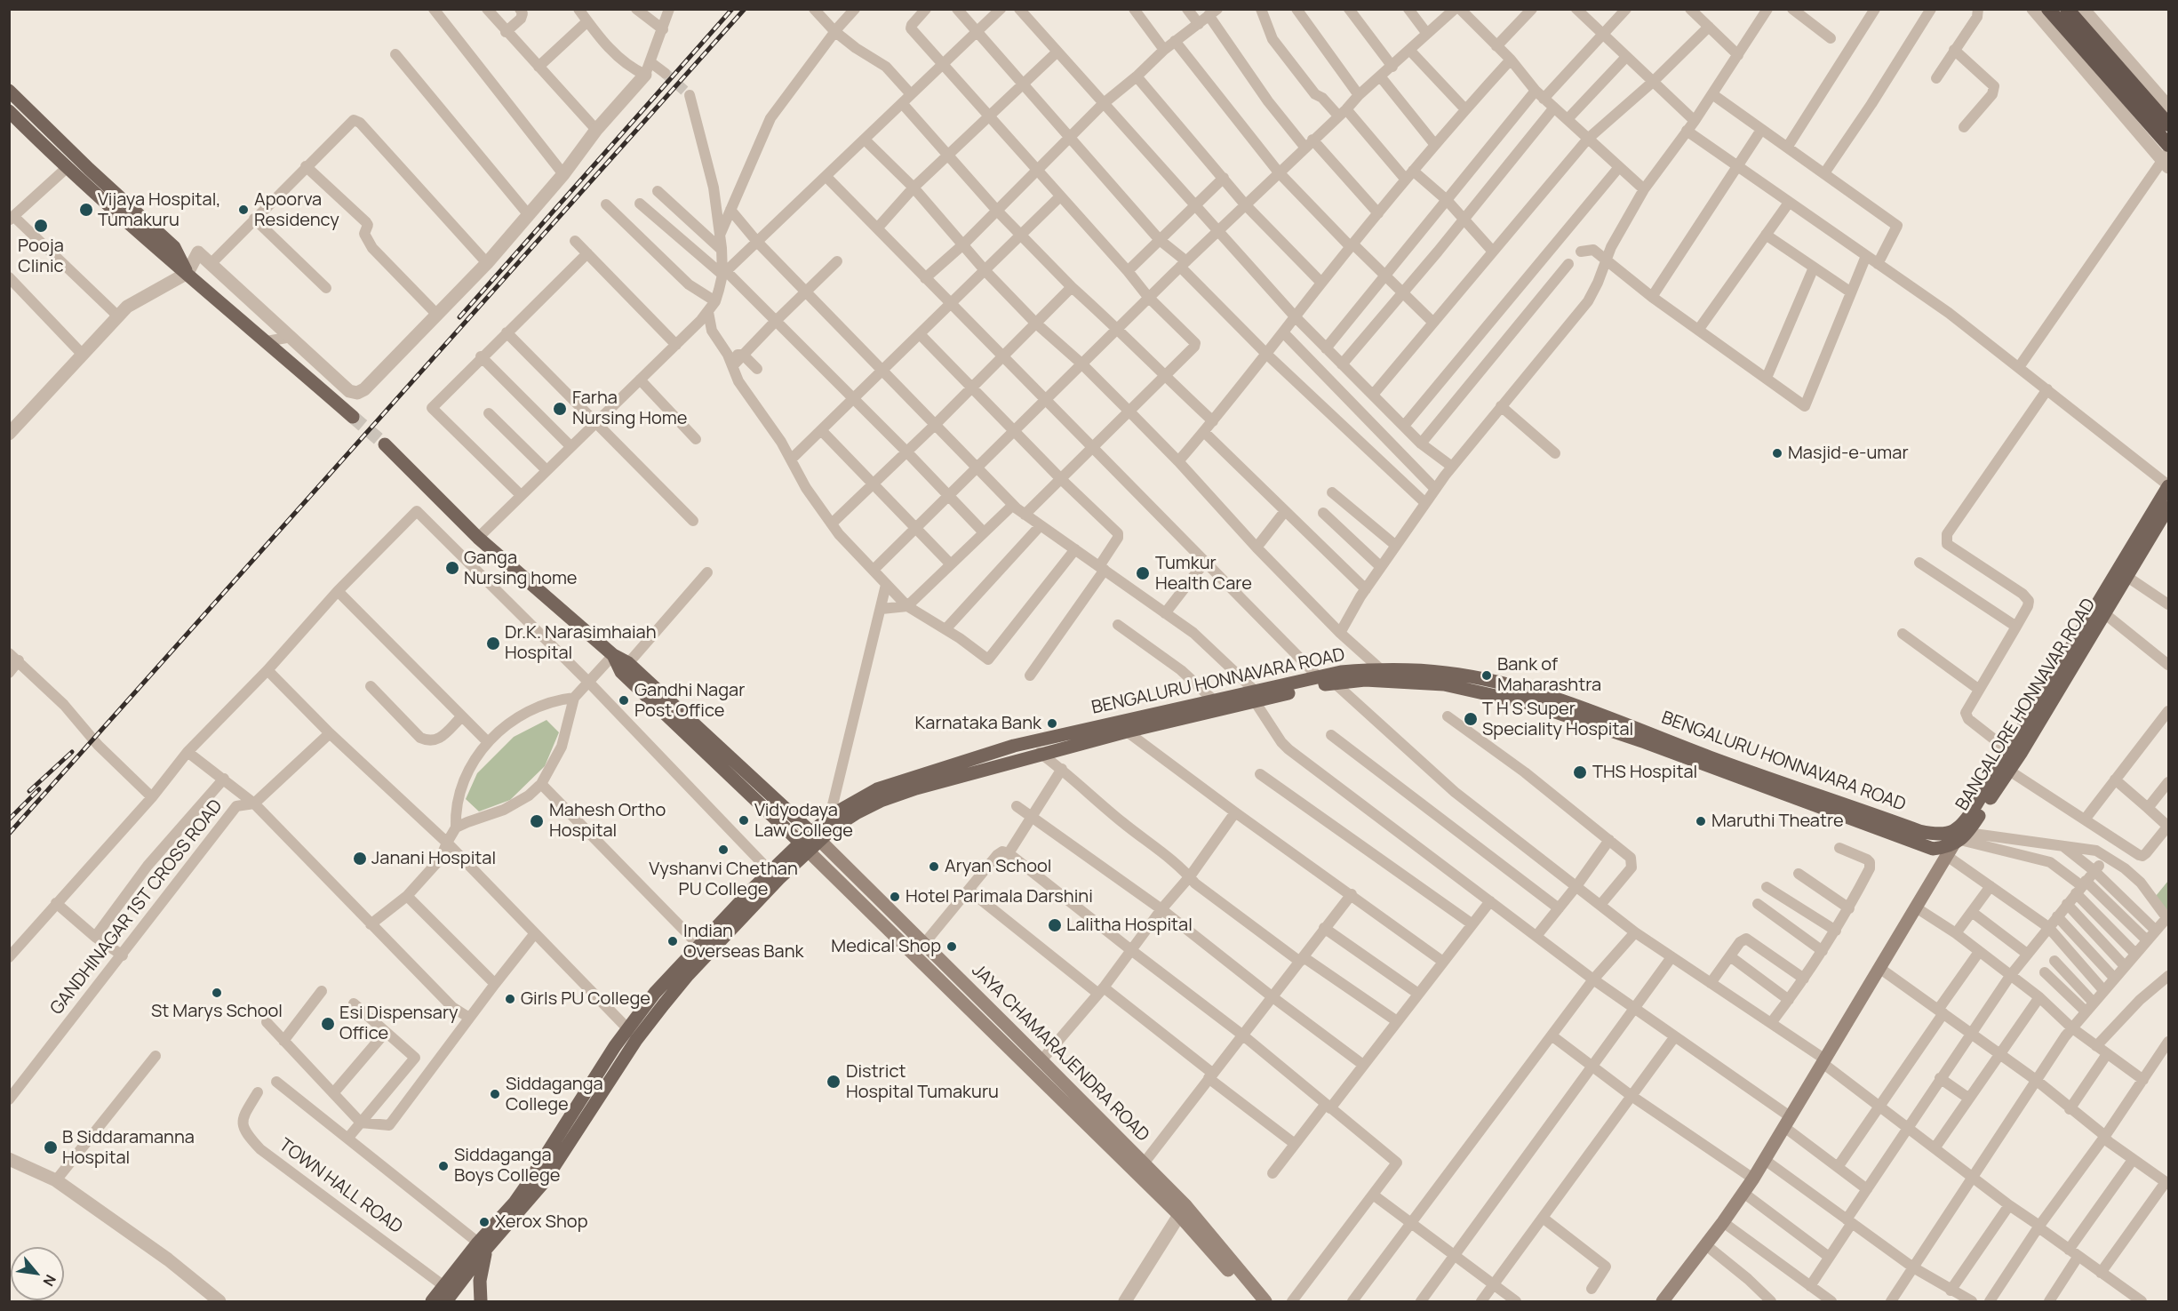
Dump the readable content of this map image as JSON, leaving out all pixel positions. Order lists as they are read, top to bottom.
{
  "streets": {
    "main road": ["BENGALURU HONNAVARA ROAD", "BANGALORE HONNAVAR ROAD", "JAYA CHAMARAJENDRA ROAD"],
    "street": ["GANDHINAGAR 1ST CROSS ROAD", "TOWN HALL ROAD"]
  },
  "crossings": [
    ["BENGALURU HONNAVARA ROAD", "JAYA CHAMARAJENDRA ROAD"]
  ],
  "places": [
    "Vijaya Hospital, Tumakuru",
    "Apoorva Residency",
    "Pooja Clinic",
    "Farha Nursing Home",
    "Masjid-e-umar",
    "Ganga Nursing home",
    "Tumkur Health Care",
    "Dr.K. Narasimhaiah Hospital",
    "Bank of Maharashtra",
    "Gandhi Nagar Post Office",
    "T H S Super Speciality Hospital",
    "Karnataka Bank",
    "THS Hospital",
    "Vidyodaya Law College",
    "Mahesh Ortho Hospital",
    "Maruthi Theatre",
    "Vyshanvi Chethan PU College",
    "Janani Hospital",
    "Aryan School",
    "Hotel Parimala Darshini",
    "Lalitha Hospital",
    "Indian Overseas Bank",
    "Medical Shop",
    "St Marys School",
    "Girls PU College",
    "Esi Dispensary Office",
    "District Hospital Tumakuru",
    "Siddaganga College",
    "B Siddaramanna Hospital",
    "Siddaganga Boys College",
    "Xerox Shop"
  ],
  "north": "bottom right"
}
